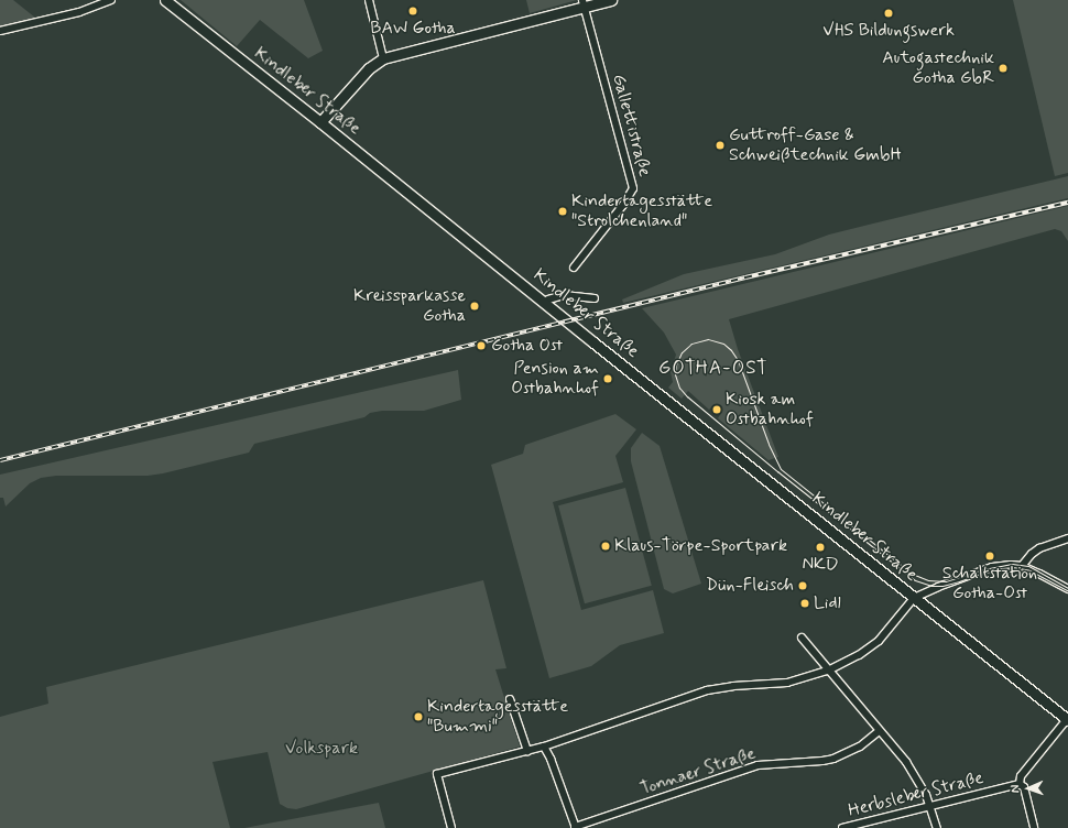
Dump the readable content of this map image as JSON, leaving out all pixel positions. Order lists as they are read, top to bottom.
{
  "streets": {
    "main road": ["Kindleber Straße"],
    "street": ["Gallettistraße", "Tonnaer Straße", "Herbsleber Straße"]
  },
  "districts": ["GOTHA-OST"],
  "parks": ["Volkspark"],
  "places": [
    "BAW Gotha",
    "VHS Bildungswerk",
    "Autogastechnik Gotha GbR",
    "Guttroff-Gase & Schweißtechnik GmbH",
    "Kindertagesstätte \"Strolchenland\"",
    "Kreissparkasse Gotha",
    "Gotha Ost",
    "Pension am Ostbahnhof",
    "Kiosk am Ostbahnhof",
    "Klaus-Törpe-Sportpark",
    "NKD",
    "Schaltstation Gotha-Ost",
    "Dün-Fleisch",
    "Lidl",
    "Kindertagesstätte \"Bummi\""
  ],
  "north": "left"
}
